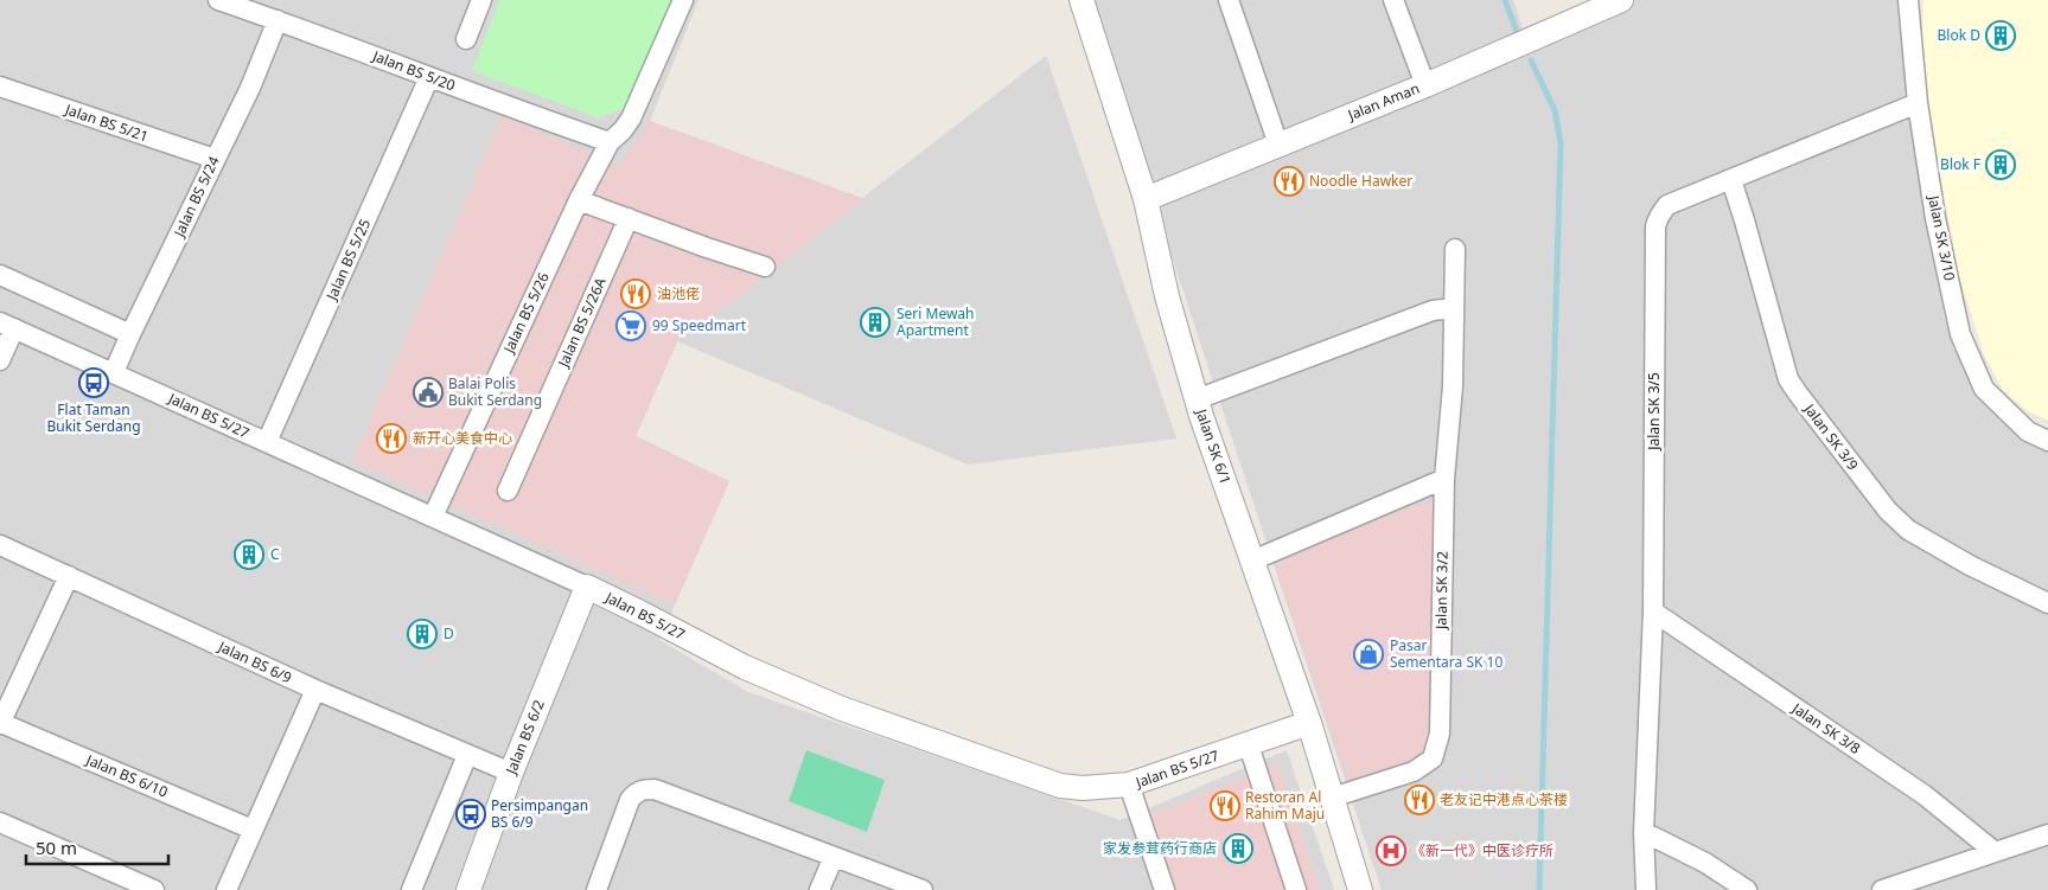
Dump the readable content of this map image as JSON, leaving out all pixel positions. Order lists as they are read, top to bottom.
{
  "streets": {
    "street": [
      "Jalan BS 5/20",
      "Jalan Aman",
      "Jalan BS 5/21",
      "Jalan BS 5/24",
      "Jalan SK 3/10",
      "Jalan BS 5/25",
      "Jalan BS 5/26",
      "Jalan BS 5/26A",
      "Jalan SK 3/5",
      "Jalan BS 5/27",
      "Jalan SK 3/9",
      "Jalan SK 6/1",
      "Jalan SK 3/2",
      "Jalan BS 6/9",
      "Jalan SK 3/8",
      "Jalan BS 6/2",
      "Jalan BS 6/10"
    ]
  },
  "crossings": [
    ["Jalan BS 5/20", "Jalan BS 5/24"],
    ["Jalan BS 5/20", "Jalan BS 5/25"],
    ["Jalan BS 5/20", "Jalan BS 5/26"],
    ["Jalan Aman", "Jalan SK 6/1"],
    ["Jalan BS 5/21", "Jalan BS 5/24"],
    ["Jalan BS 5/24", "Jalan BS 5/27"],
    ["Jalan SK 3/10", "Jalan SK 3/5"],
    ["Jalan BS 5/25", "Jalan BS 5/27"],
    ["Jalan BS 5/26", "Jalan BS 5/27"],
    ["Jalan SK 3/5", "Jalan SK 3/9"],
    ["Jalan SK 3/5", "Jalan SK 3/8"],
    ["Jalan BS 5/27", "Jalan SK 6/1"],
    ["Jalan BS 5/27", "Jalan BS 6/2"],
    ["Jalan SK 6/1", "Jalan SK 3/2"],
    ["Jalan BS 6/9", "Jalan BS 6/2"]
  ],
  "places": {
    "building": [
      "Blok D",
      "Blok F",
      "Seri Mewah Apartment",
      "C",
      "D",
      "家发参茸药行商店"
    ],
    "restaurant": [
      "Noodle Hawker",
      "油池佬",
      "新开心美食中心",
      "老友记中港点心茶楼",
      "Restoran Al Rahim Maju"
    ],
    "supermarket": ["99 Speedmart"],
    "bus stop": ["Flat Taman Bukit Serdang", "Persimpangan BS 6/9"],
    "public building": ["Balai Polis Bukit Serdang"],
    "shop": ["Pasar Sementara SK 10"],
    "hospital": ["《新一代》中医诊疗所"]
  },
  "scale_bar": "50 m"
}
